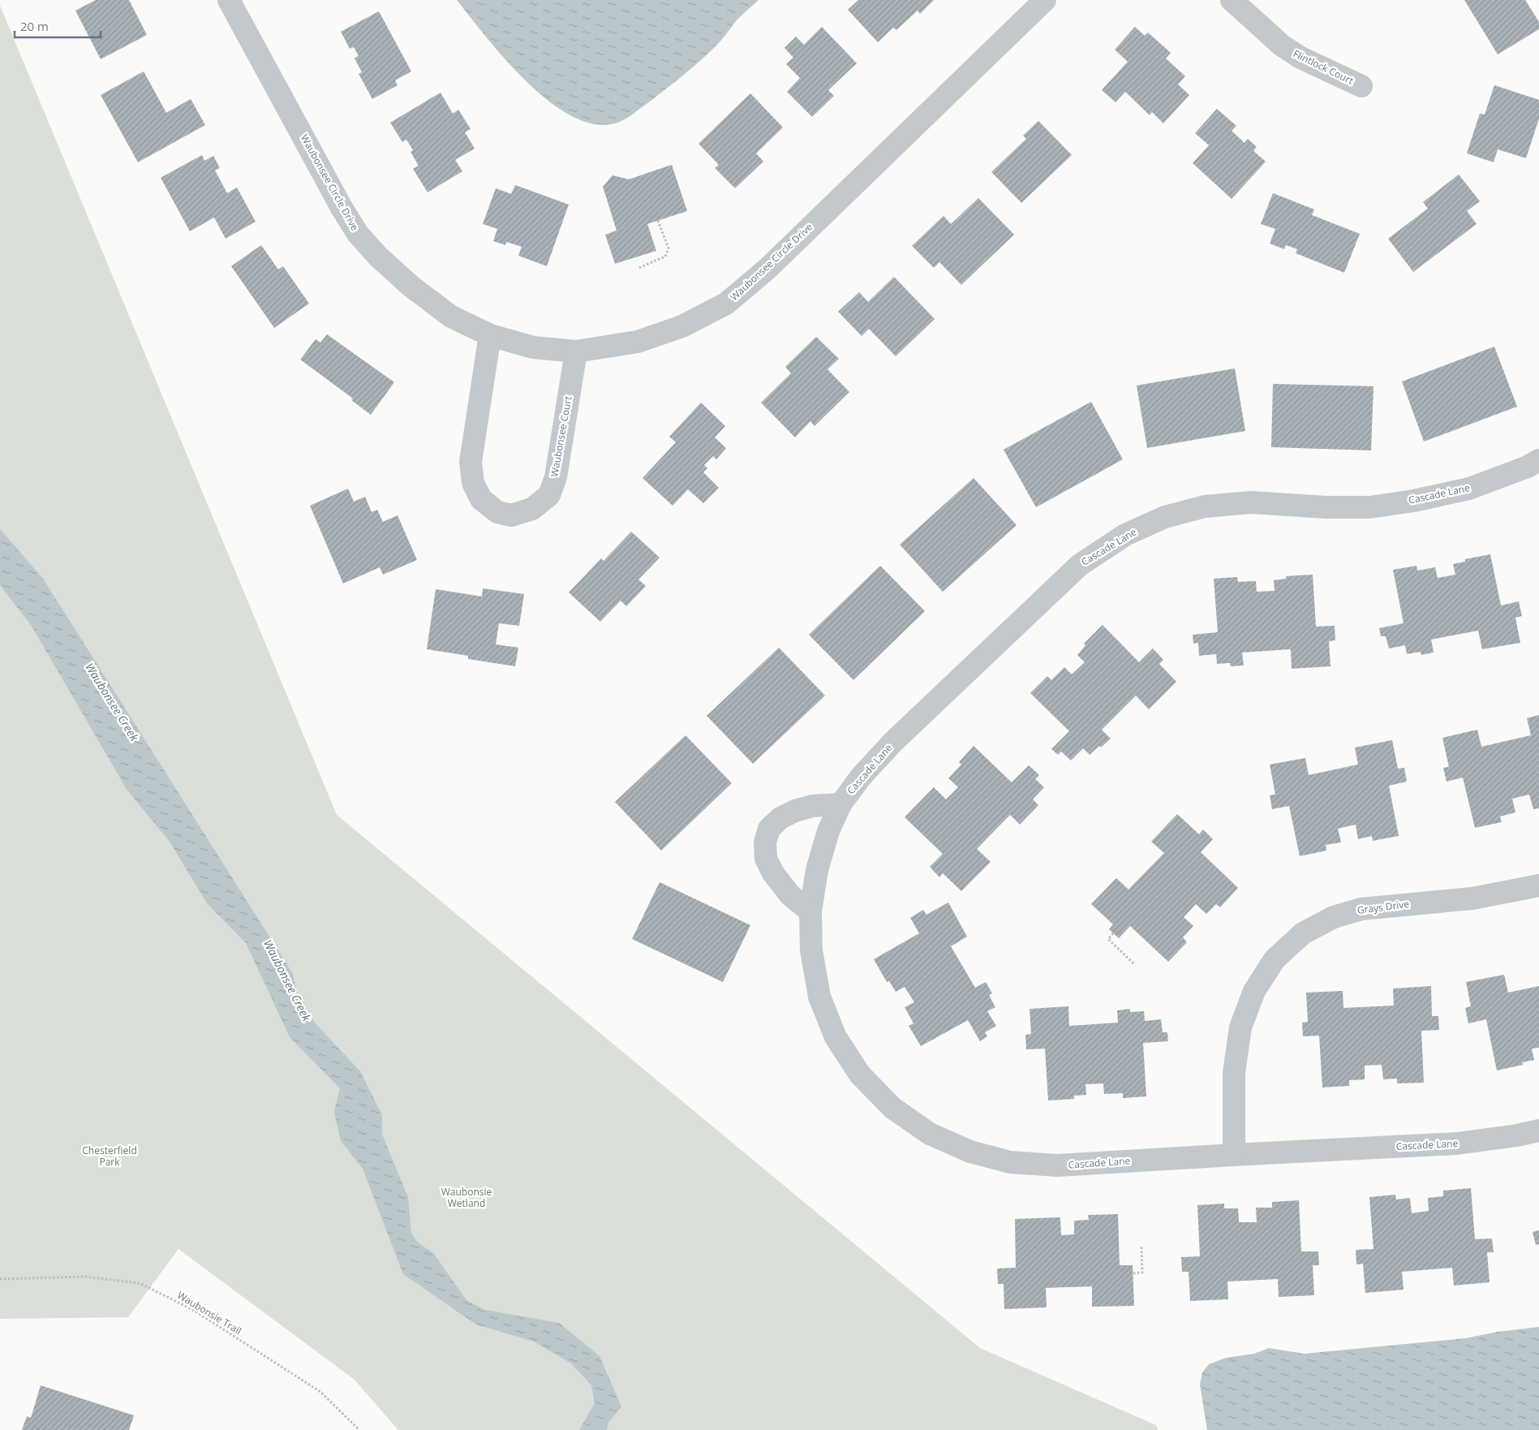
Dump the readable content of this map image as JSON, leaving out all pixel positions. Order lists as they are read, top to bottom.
{
  "streets": {
    "street": [
      "Flintlock Court",
      "Waubonsee Circle Drive",
      "Waubonsee Court",
      "Cascade Lane",
      "Grays Drive"
    ],
    "path": ["Waubonsie Trail"]
  },
  "crossings": [
    ["Waubonsee Circle Drive", "Waubonsee Court"],
    ["Cascade Lane", "Grays Drive"]
  ],
  "water": ["Waubonsee Creek"],
  "parks": ["Chesterfield Park", "Waubonsie Wetland"],
  "scale_bar": "20 m"
}
